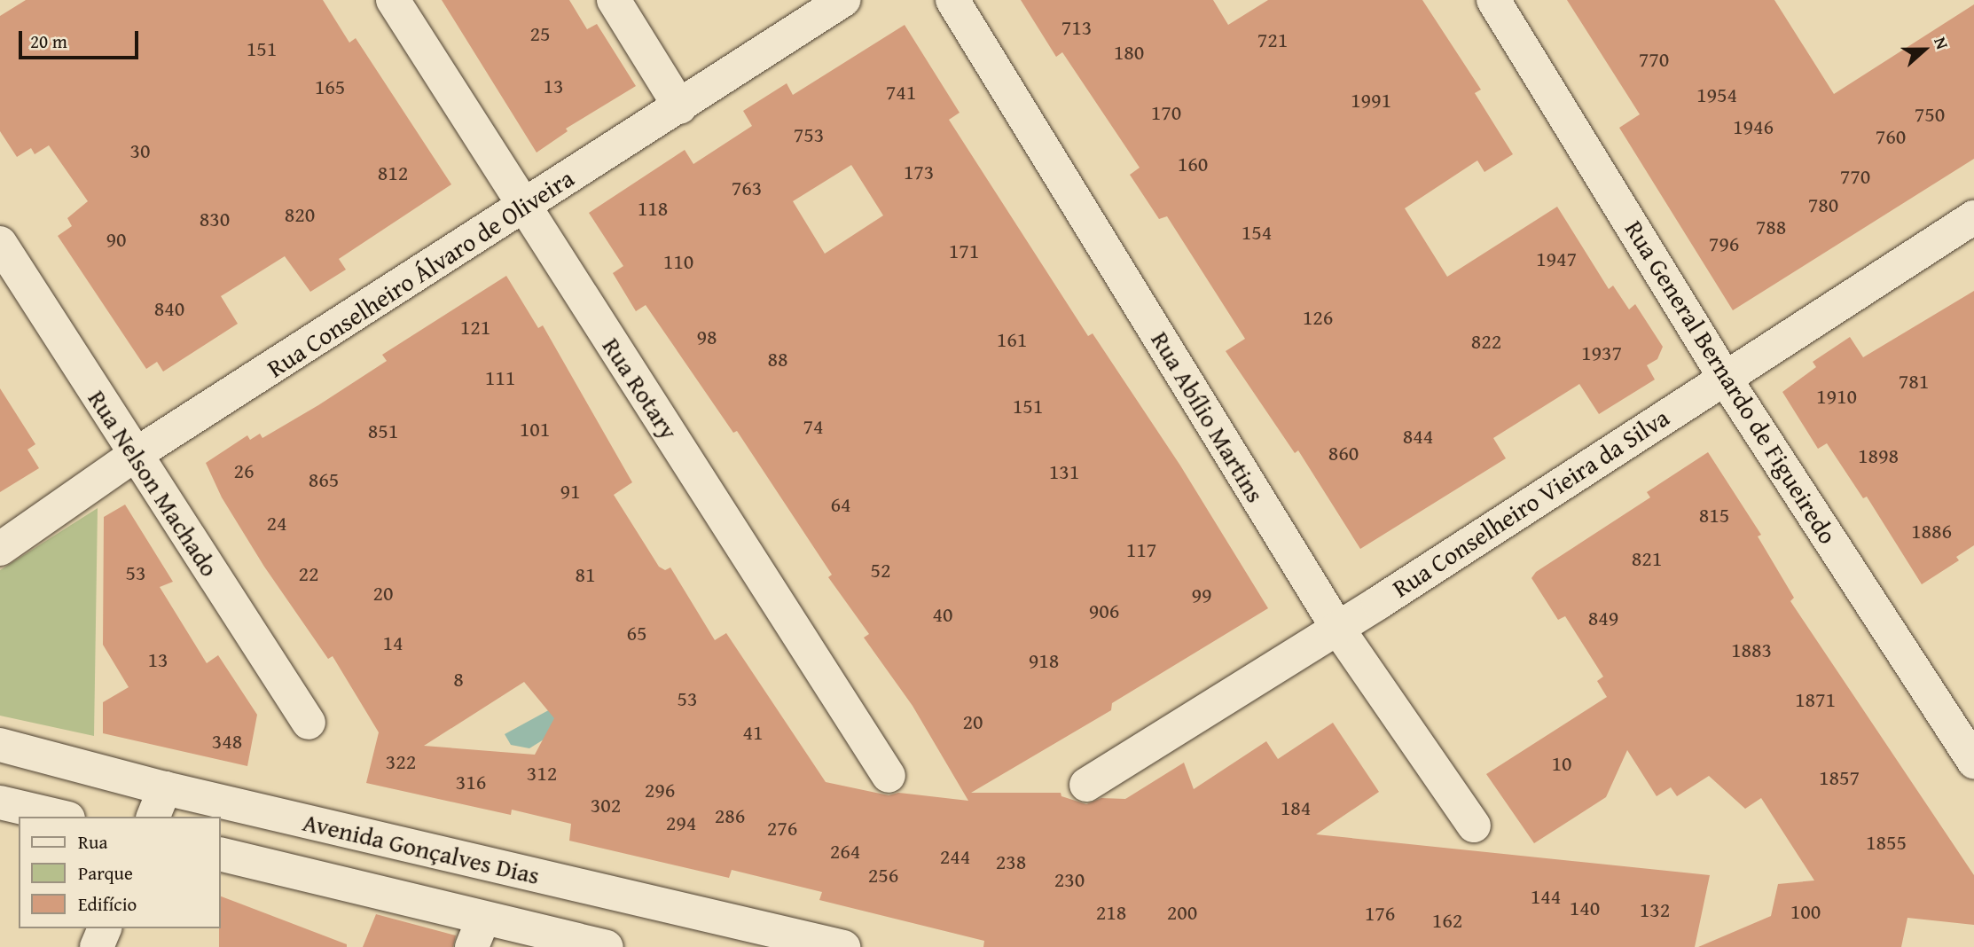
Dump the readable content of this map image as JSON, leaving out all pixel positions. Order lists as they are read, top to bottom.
{
  "streets": {
    "street": [
      "Rua Conselheiro Álvaro de Oliveira",
      "Rua General Bernardo de Figueiredo",
      "Rua Rotary",
      "Rua Abílio Martins",
      "Rua Nelson Machado",
      "Rua Conselheiro Vieira da Silva",
      "Avenida Gonçalves Dias"
    ]
  },
  "crossings": [
    ["Rua Conselheiro Álvaro de Oliveira", "Rua Rotary"],
    ["Rua Conselheiro Álvaro de Oliveira", "Rua Nelson Machado"],
    ["Rua General Bernardo de Figueiredo", "Rua Conselheiro Vieira da Silva"],
    ["Rua Abílio Martins", "Rua Conselheiro Vieira da Silva"]
  ],
  "house_numbers": [
    "713",
    "25",
    "721",
    "151",
    "180",
    "770",
    "13",
    "165",
    "741",
    "1954",
    "1991",
    "170",
    "750",
    "1946",
    "753",
    "760",
    "30",
    "160",
    "173",
    "812",
    "770",
    "763",
    "780",
    "118",
    "820",
    "830",
    "788",
    "154",
    "90",
    "796",
    "171",
    "1947",
    "110",
    "840",
    "126",
    "121",
    "98",
    "161",
    "822",
    "1937",
    "88",
    "111",
    "781",
    "1910",
    "151",
    "74",
    "101",
    "851",
    "844",
    "860",
    "1898",
    "26",
    "131",
    "865",
    "91",
    "64",
    "815",
    "24",
    "1886",
    "117",
    "821",
    "52",
    "53",
    "22",
    "81",
    "20",
    "99",
    "906",
    "40",
    "849",
    "65",
    "14",
    "1883",
    "13",
    "918",
    "8",
    "53",
    "1871",
    "20",
    "41",
    "348",
    "322",
    "10",
    "312",
    "1857",
    "316",
    "296",
    "302",
    "184",
    "286",
    "294",
    "276",
    "1855",
    "264",
    "244",
    "238",
    "256",
    "230",
    "144",
    "140",
    "132",
    "100",
    "218",
    "200",
    "176",
    "162"
  ],
  "legend": ["Rua", "Parque", "Edifício"],
  "scale_bar": "20 m",
  "north": "right"
}
